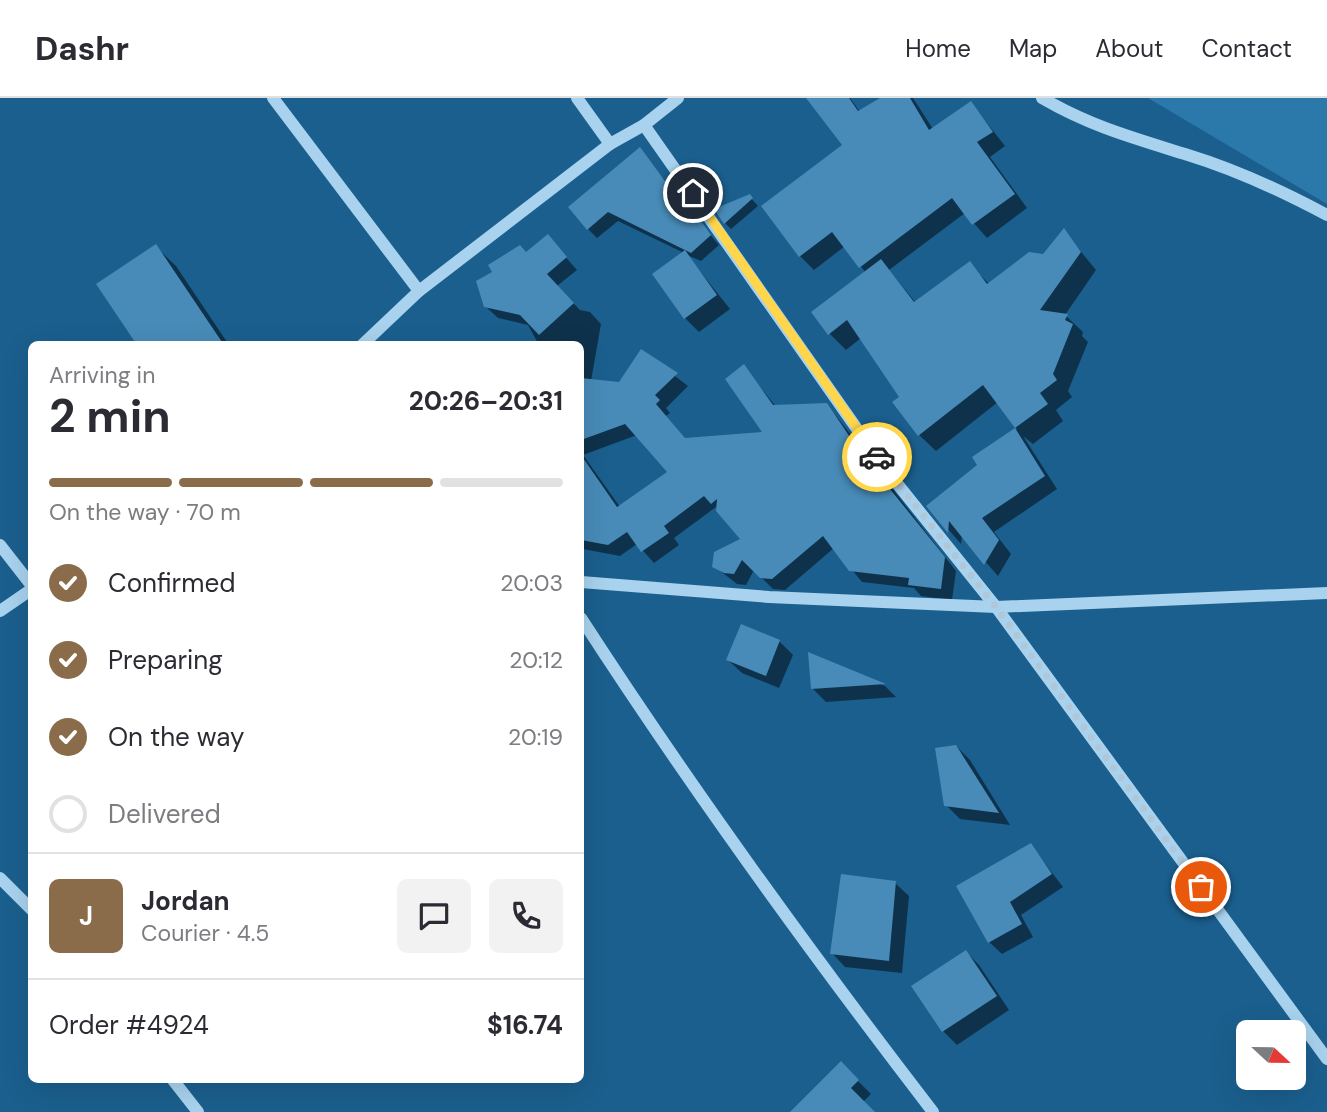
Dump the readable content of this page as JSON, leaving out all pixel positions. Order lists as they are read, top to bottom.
{
  "north": "right",
  "page": {
    "header": "Dashr",
    "nav": [
      "Home",
      "Map",
      "About",
      "Contact"
    ],
    "heading": ["2 min", "Arriving in", "20:26–20:31"],
    "panel": [
      "Jordan",
      "Courier · 4.5",
      "Order #4924",
      "$16.74"
    ],
    "bar": "On the way · 70 m",
    "list": [
      ["Confirmed", "20:03"],
      ["Preparing", "20:12"],
      ["On the way", "20:19"],
      "Delivered"
    ],
    "round": "J"
  }
}
